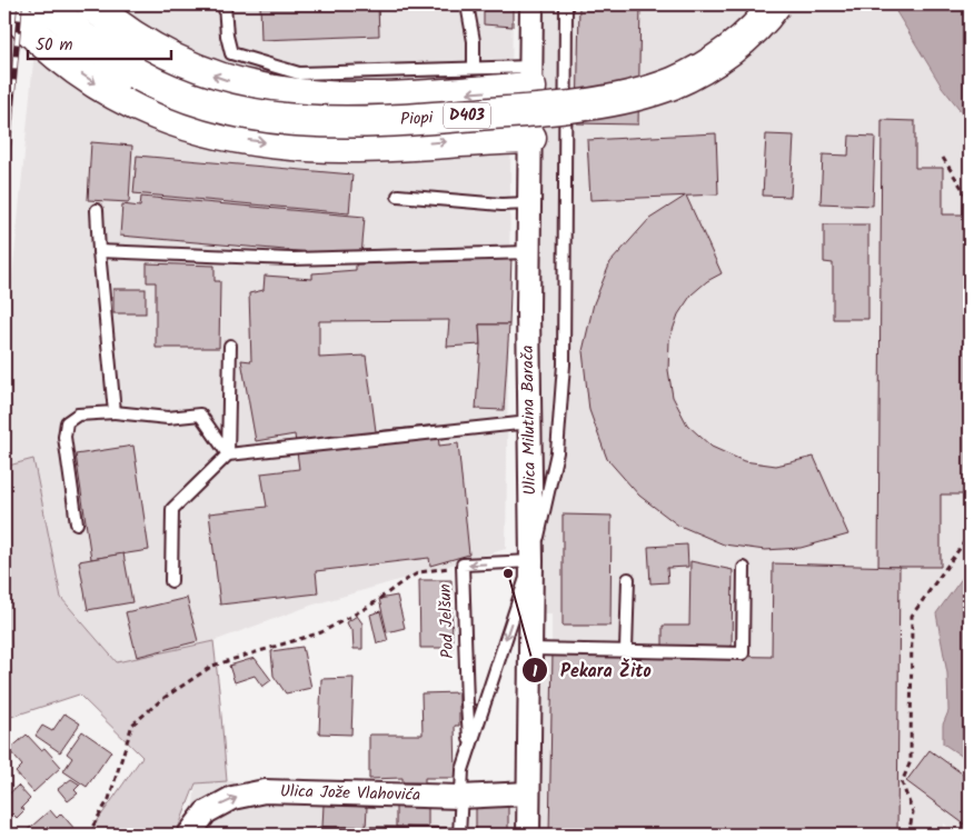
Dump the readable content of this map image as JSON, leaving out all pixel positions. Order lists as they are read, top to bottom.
{
  "streets": {
    "main road": ["D403", "Piopi"],
    "street": ["Ulica Milutina Barača", "Ulica Jože Vlahovića"],
    "lane": ["Pod Jelšun"]
  },
  "crossings": [
    ["Ulica Milutina Barača", "Pod Jelšun"],
    ["Ulica Milutina Barača", "Ulica Jože Vlahovića"]
  ],
  "one_way": ["Ulica Jože Vlahovića"],
  "places": ["Pekara Žito"],
  "scale_bar": "50 m"
}
